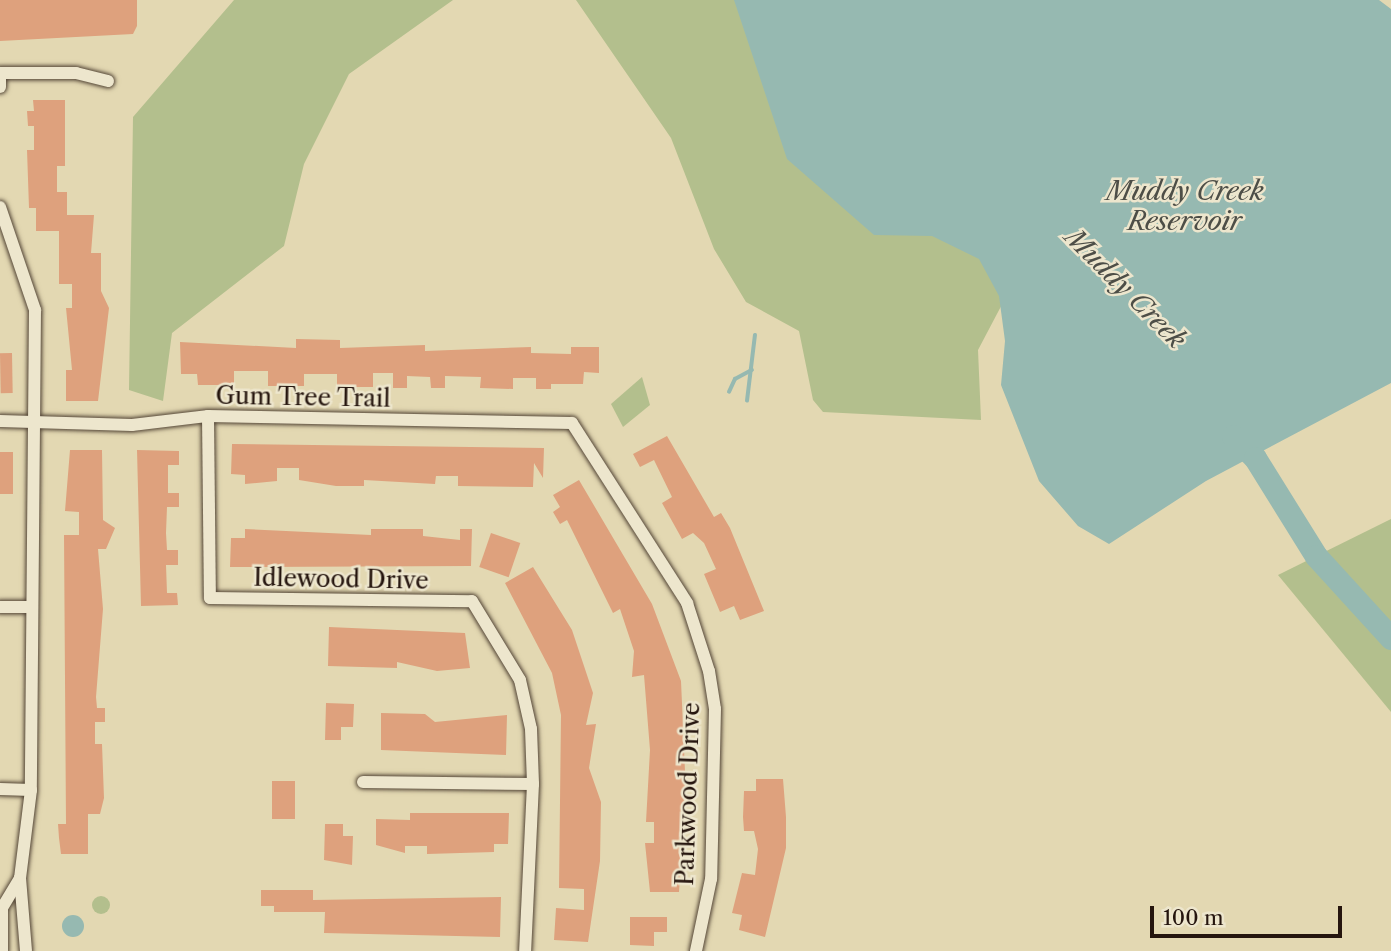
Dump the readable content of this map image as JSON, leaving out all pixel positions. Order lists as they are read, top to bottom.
{
  "streets": {
    "street": ["Gum Tree Trail", "Idlewood Drive", "Parkwood Drive"]
  },
  "crossings": [
    ["Gum Tree Trail", "Idlewood Drive"],
    ["Gum Tree Trail", "Parkwood Drive"]
  ],
  "water": ["Muddy Creek Reservoir", "Muddy Creek"],
  "scale_bar": "100 m"
}
